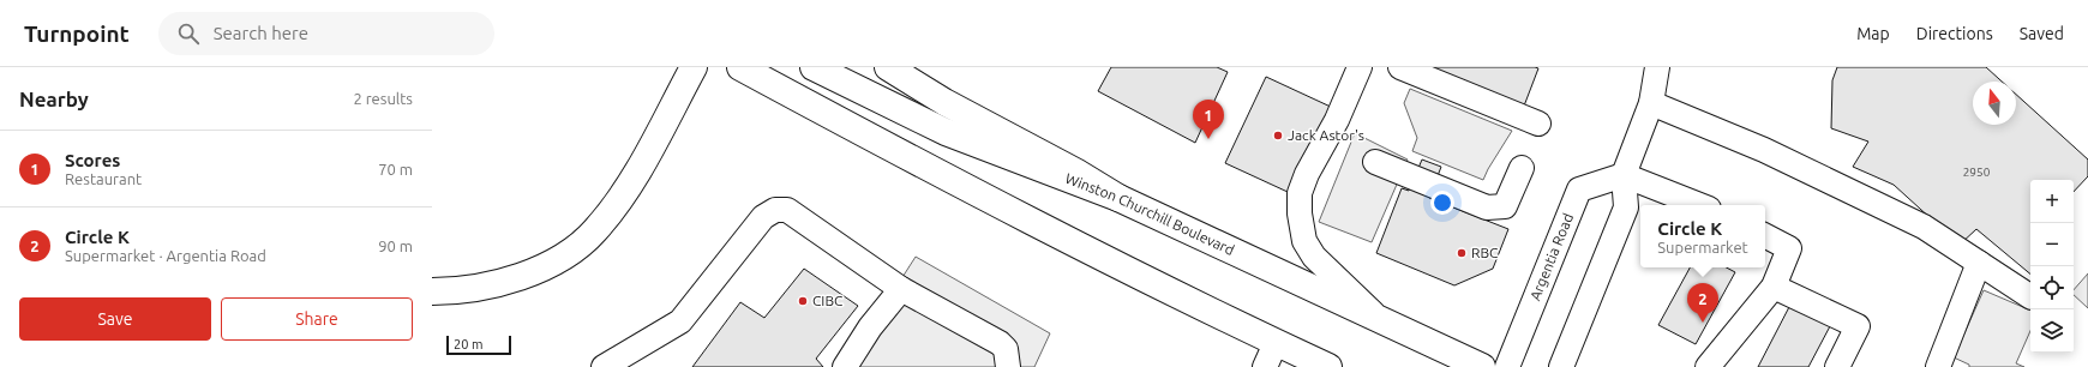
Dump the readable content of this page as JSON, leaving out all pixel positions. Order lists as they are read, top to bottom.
{
  "streets": {
    "main road": ["Winston Churchill Boulevard"],
    "street": ["Argentia Road"]
  },
  "places": ["Jack Astor's", "RBC", "CIBC"],
  "house_numbers": ["2950"],
  "scale_bar": "20 m",
  "north": "top",
  "page": {
    "header": "Turnpoint",
    "search": "Search here",
    "nav": ["Map", "Directions", "Saved"],
    "heading": ["Nearby", "2 results"],
    "pins": ["1", "2"],
    "list": [
      {
        "mark": "1",
        "name": "Scores",
        "note": "Restaurant",
        "value": "70 m"
      },
      {
        "mark": "2",
        "name": "Circle K",
        "note": "Supermarket · Argentia Road",
        "value": "90 m"
      }
    ],
    "map_buttons": ["+", "−"],
    "popup": ["Circle K", "Supermarket"],
    "buttons": ["Save", "Share"],
    "scale": "20 m"
  }
}
